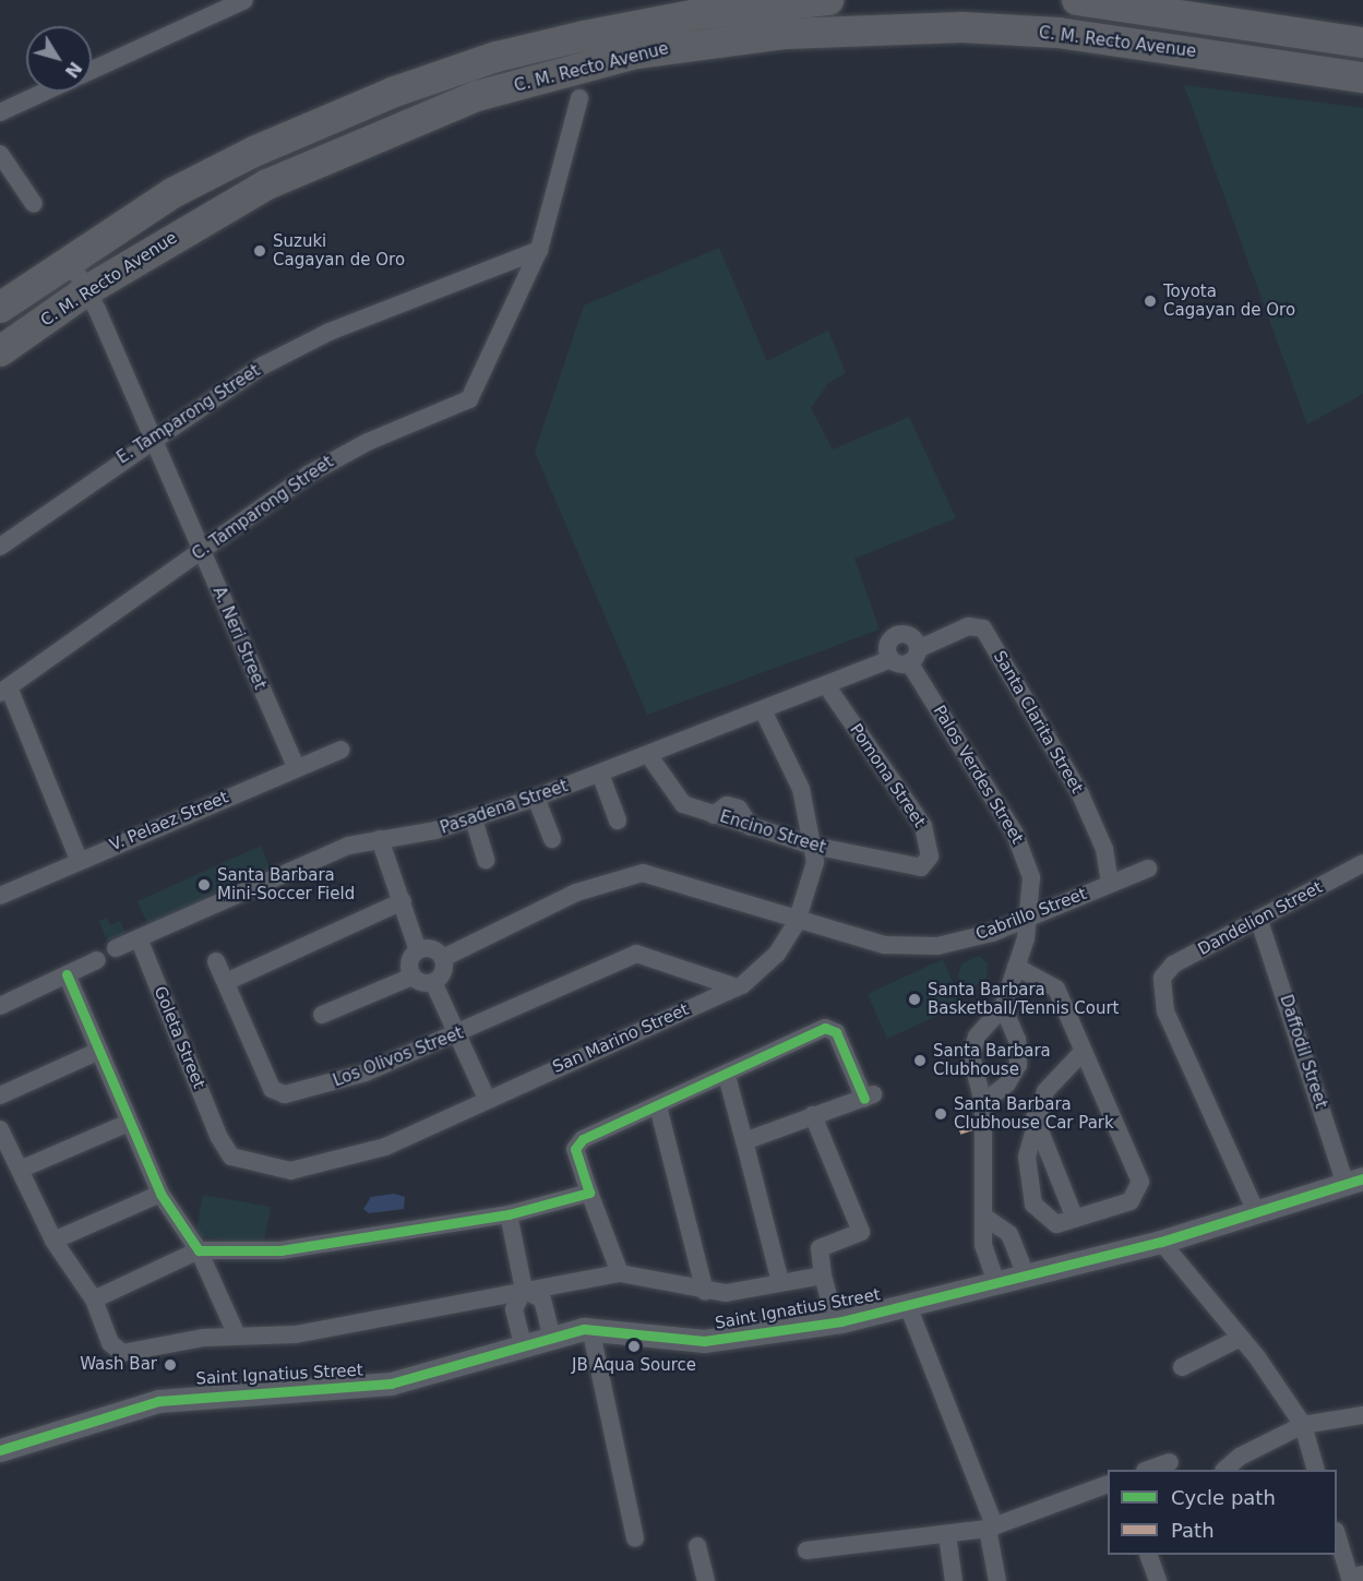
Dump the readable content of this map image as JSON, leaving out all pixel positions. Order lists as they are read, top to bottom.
{
  "streets": {
    "highway": ["C. M. Recto Avenue"],
    "street": [
      "E. Tamparong Street",
      "C. Tamparong Street",
      "A. Neri Street",
      "Santa Clarita Street",
      "Palos Verdes Street",
      "Pomona Street",
      "Pasadena Street",
      "V. Pelaez Street",
      "Encino Street",
      "Cabrillo Street",
      "Dandelion Street",
      "Goleta Street",
      "San Marino Street",
      "Daffodil Street",
      "Los Olivos Street",
      "Saint Ignatius Street"
    ]
  },
  "crossings": [
    ["C. M. Recto Avenue", "A. Neri Street"],
    ["E. Tamparong Street", "C. Tamparong Street"],
    ["E. Tamparong Street", "A. Neri Street"],
    ["C. Tamparong Street", "A. Neri Street"],
    ["A. Neri Street", "V. Pelaez Street"],
    ["Santa Clarita Street", "Palos Verdes Street"],
    ["Santa Clarita Street", "Cabrillo Street"],
    ["Palos Verdes Street", "Cabrillo Street"],
    ["Palos Verdes Street", "Saint Ignatius Street"],
    ["Pomona Street", "Pasadena Street"],
    ["Pomona Street", "Encino Street"],
    ["Pasadena Street", "Encino Street"],
    ["Pasadena Street", "Goleta Street"],
    ["Pasadena Street", "San Marino Street"],
    ["Encino Street", "San Marino Street"],
    ["Cabrillo Street", "San Marino Street"],
    ["Dandelion Street", "Daffodil Street"],
    ["Dandelion Street", "Saint Ignatius Street"],
    ["Goleta Street", "San Marino Street"],
    ["San Marino Street", "Los Olivos Street"],
    ["Daffodil Street", "Saint Ignatius Street"]
  ],
  "places": [
    "Suzuki Cagayan de Oro",
    "Toyota Cagayan de Oro",
    "Santa Barbara Mini-Soccer Field",
    "Santa Barbara Basketball/Tennis Court",
    "Santa Barbara Clubhouse",
    "Santa Barbara Clubhouse Car Park",
    "JB Aqua Source",
    "Wash Bar"
  ],
  "legend": ["Cycle path", "Path"],
  "north": "bottom right"
}
